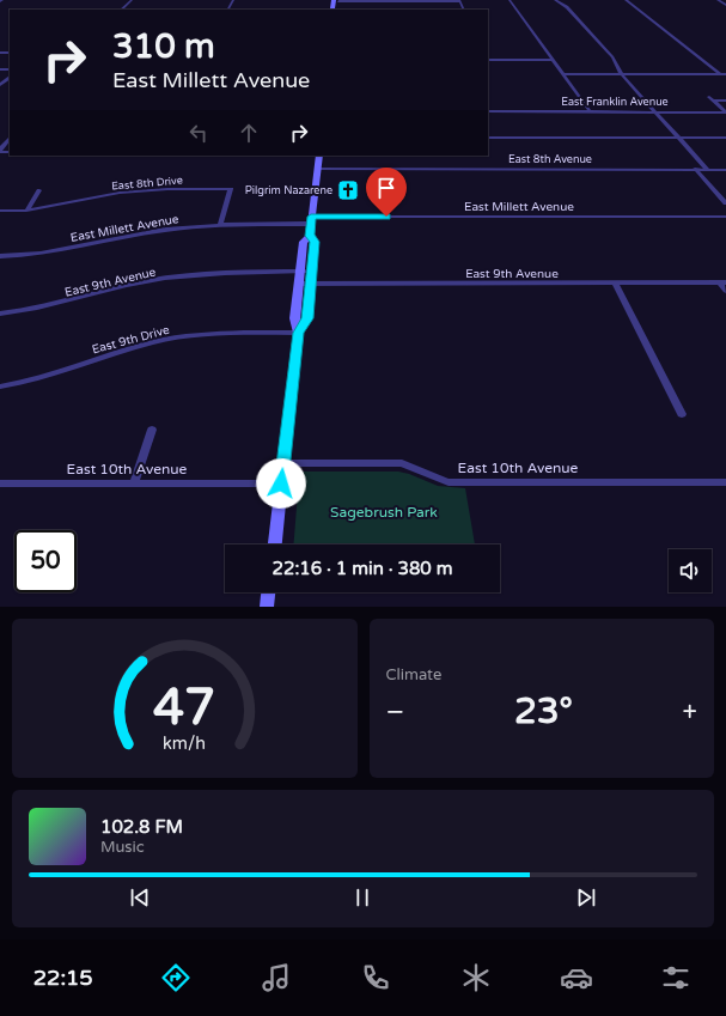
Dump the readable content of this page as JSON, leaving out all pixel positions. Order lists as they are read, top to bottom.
{
  "streets": {
    "street": [
      "East Franklin Avenue",
      "East 8th Avenue",
      "East 8th Drive",
      "East Millett Avenue",
      "East 9th Avenue",
      "East 9th Drive",
      "East 10th Avenue"
    ]
  },
  "crossings": [
    ["East 8th Drive", "East Millett Avenue"]
  ],
  "parks": ["Sagebrush Park"],
  "places": {
    "church": ["Pilgrim Nazarene"]
  },
  "page": {
    "turn": ["310 m", "East Millett Avenue"],
    "limit": "50",
    "trip": "22:16 · 1 min · 380 m",
    "tile": "Climate",
    "heat": ["−", "23°", "+"],
    "song": ["102.8 FM", "Music"],
    "tabs": "22:15",
    "gauge": ["47", "km/h"]
  }
}
